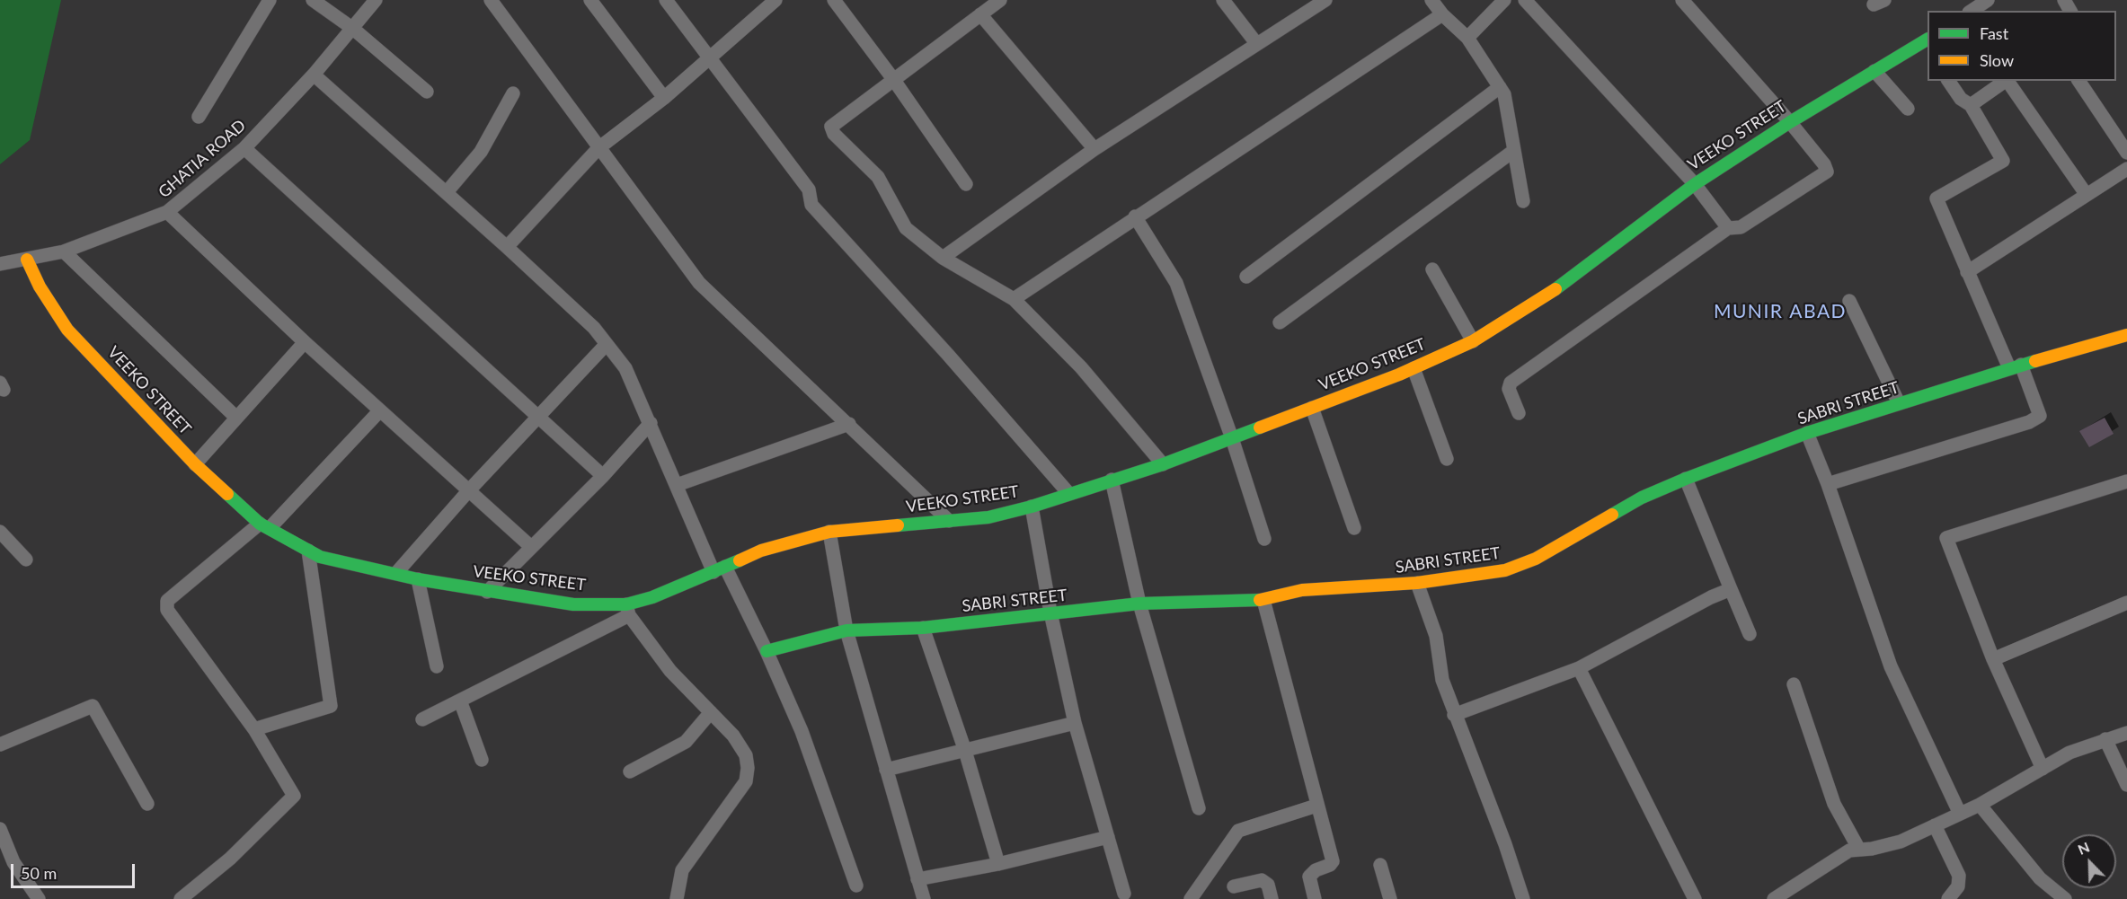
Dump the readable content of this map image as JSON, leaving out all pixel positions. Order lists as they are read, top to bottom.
{
  "streets": {
    "street": ["VEEKO STREET", "GHATIA ROAD", "SABRI STREET"]
  },
  "crossings": [
    ["VEEKO STREET", "GHATIA ROAD"]
  ],
  "districts": ["MUNIR ABAD"],
  "legend": ["Fast", "Slow"],
  "scale_bar": "50 m",
  "north": "top left"
}
